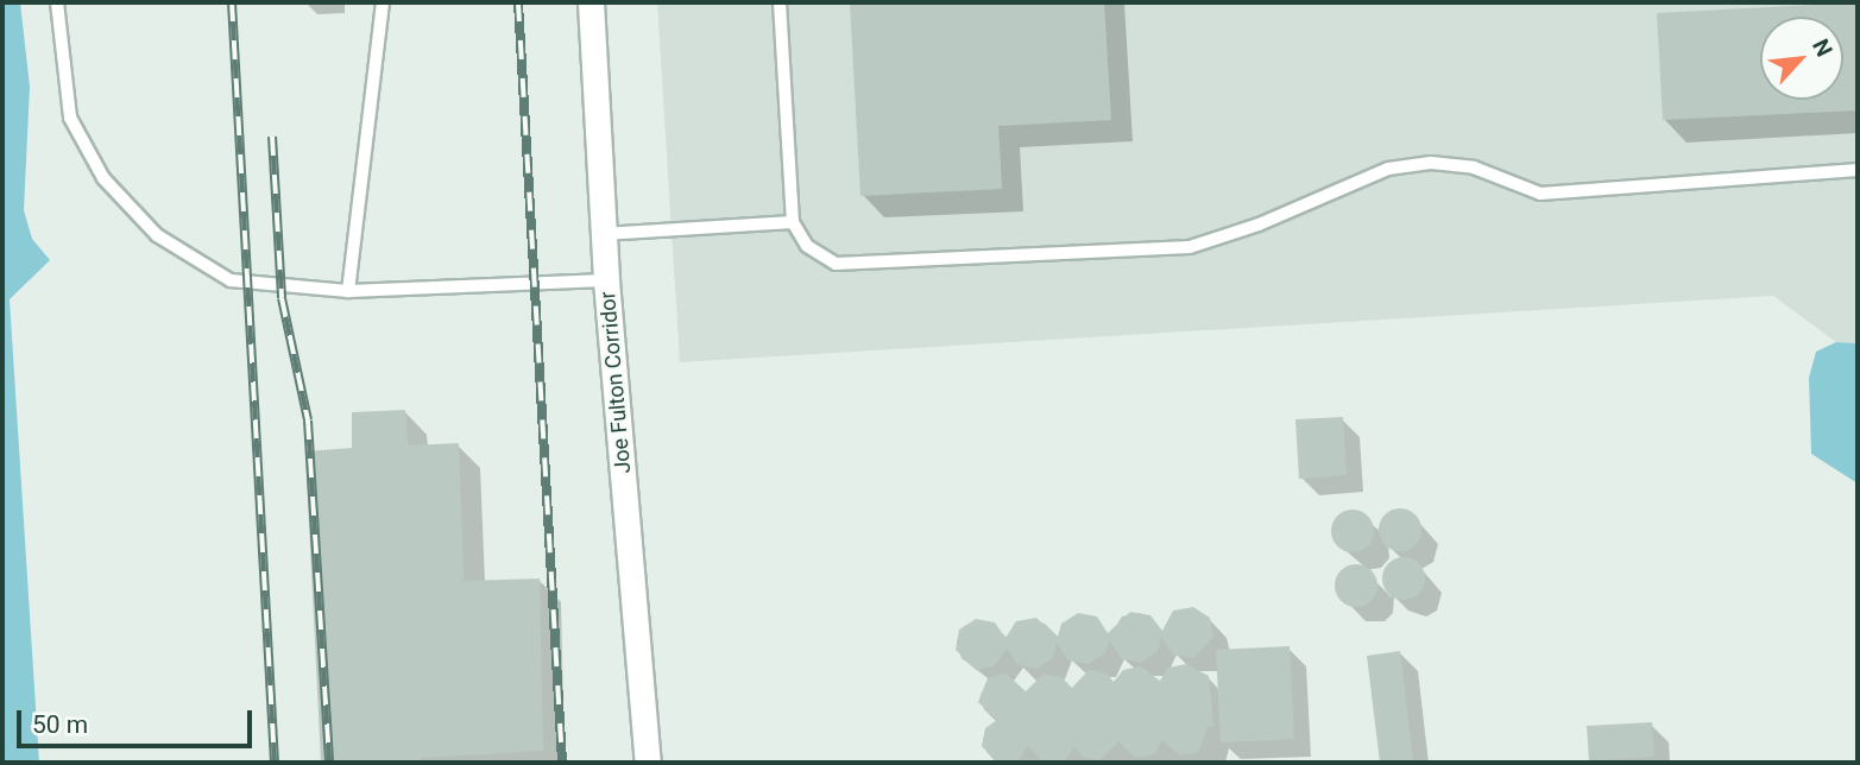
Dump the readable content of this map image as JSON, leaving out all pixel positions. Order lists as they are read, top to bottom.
{
  "streets": {
    "main road": ["Joe Fulton Corridor"]
  },
  "scale_bar": "50 m",
  "north": "top right"
}
